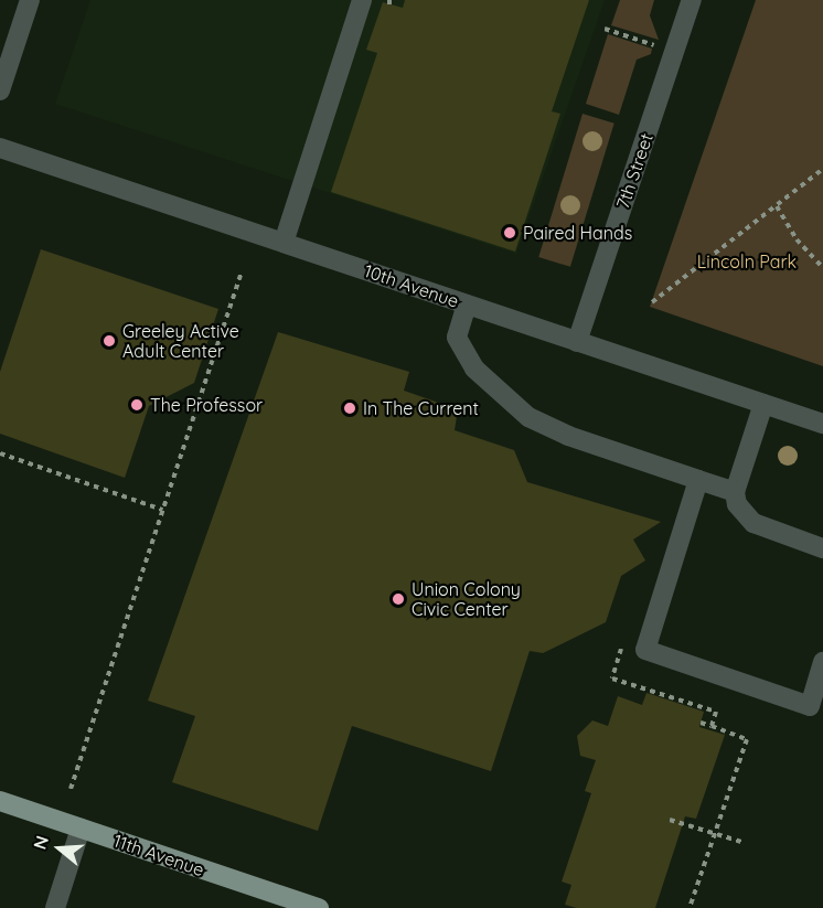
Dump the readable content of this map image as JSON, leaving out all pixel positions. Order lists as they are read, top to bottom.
{
  "streets": {
    "main road": ["11th Avenue"],
    "street": ["7th Street", "10th Avenue"]
  },
  "crossings": [
    ["7th Street", "10th Avenue"]
  ],
  "parks": ["Lincoln Park"],
  "places": [
    "Paired Hands",
    "Greeley Active Adult Center",
    "The Professor",
    "In The Current",
    "Union Colony Civic Center"
  ],
  "north": "left"
}
